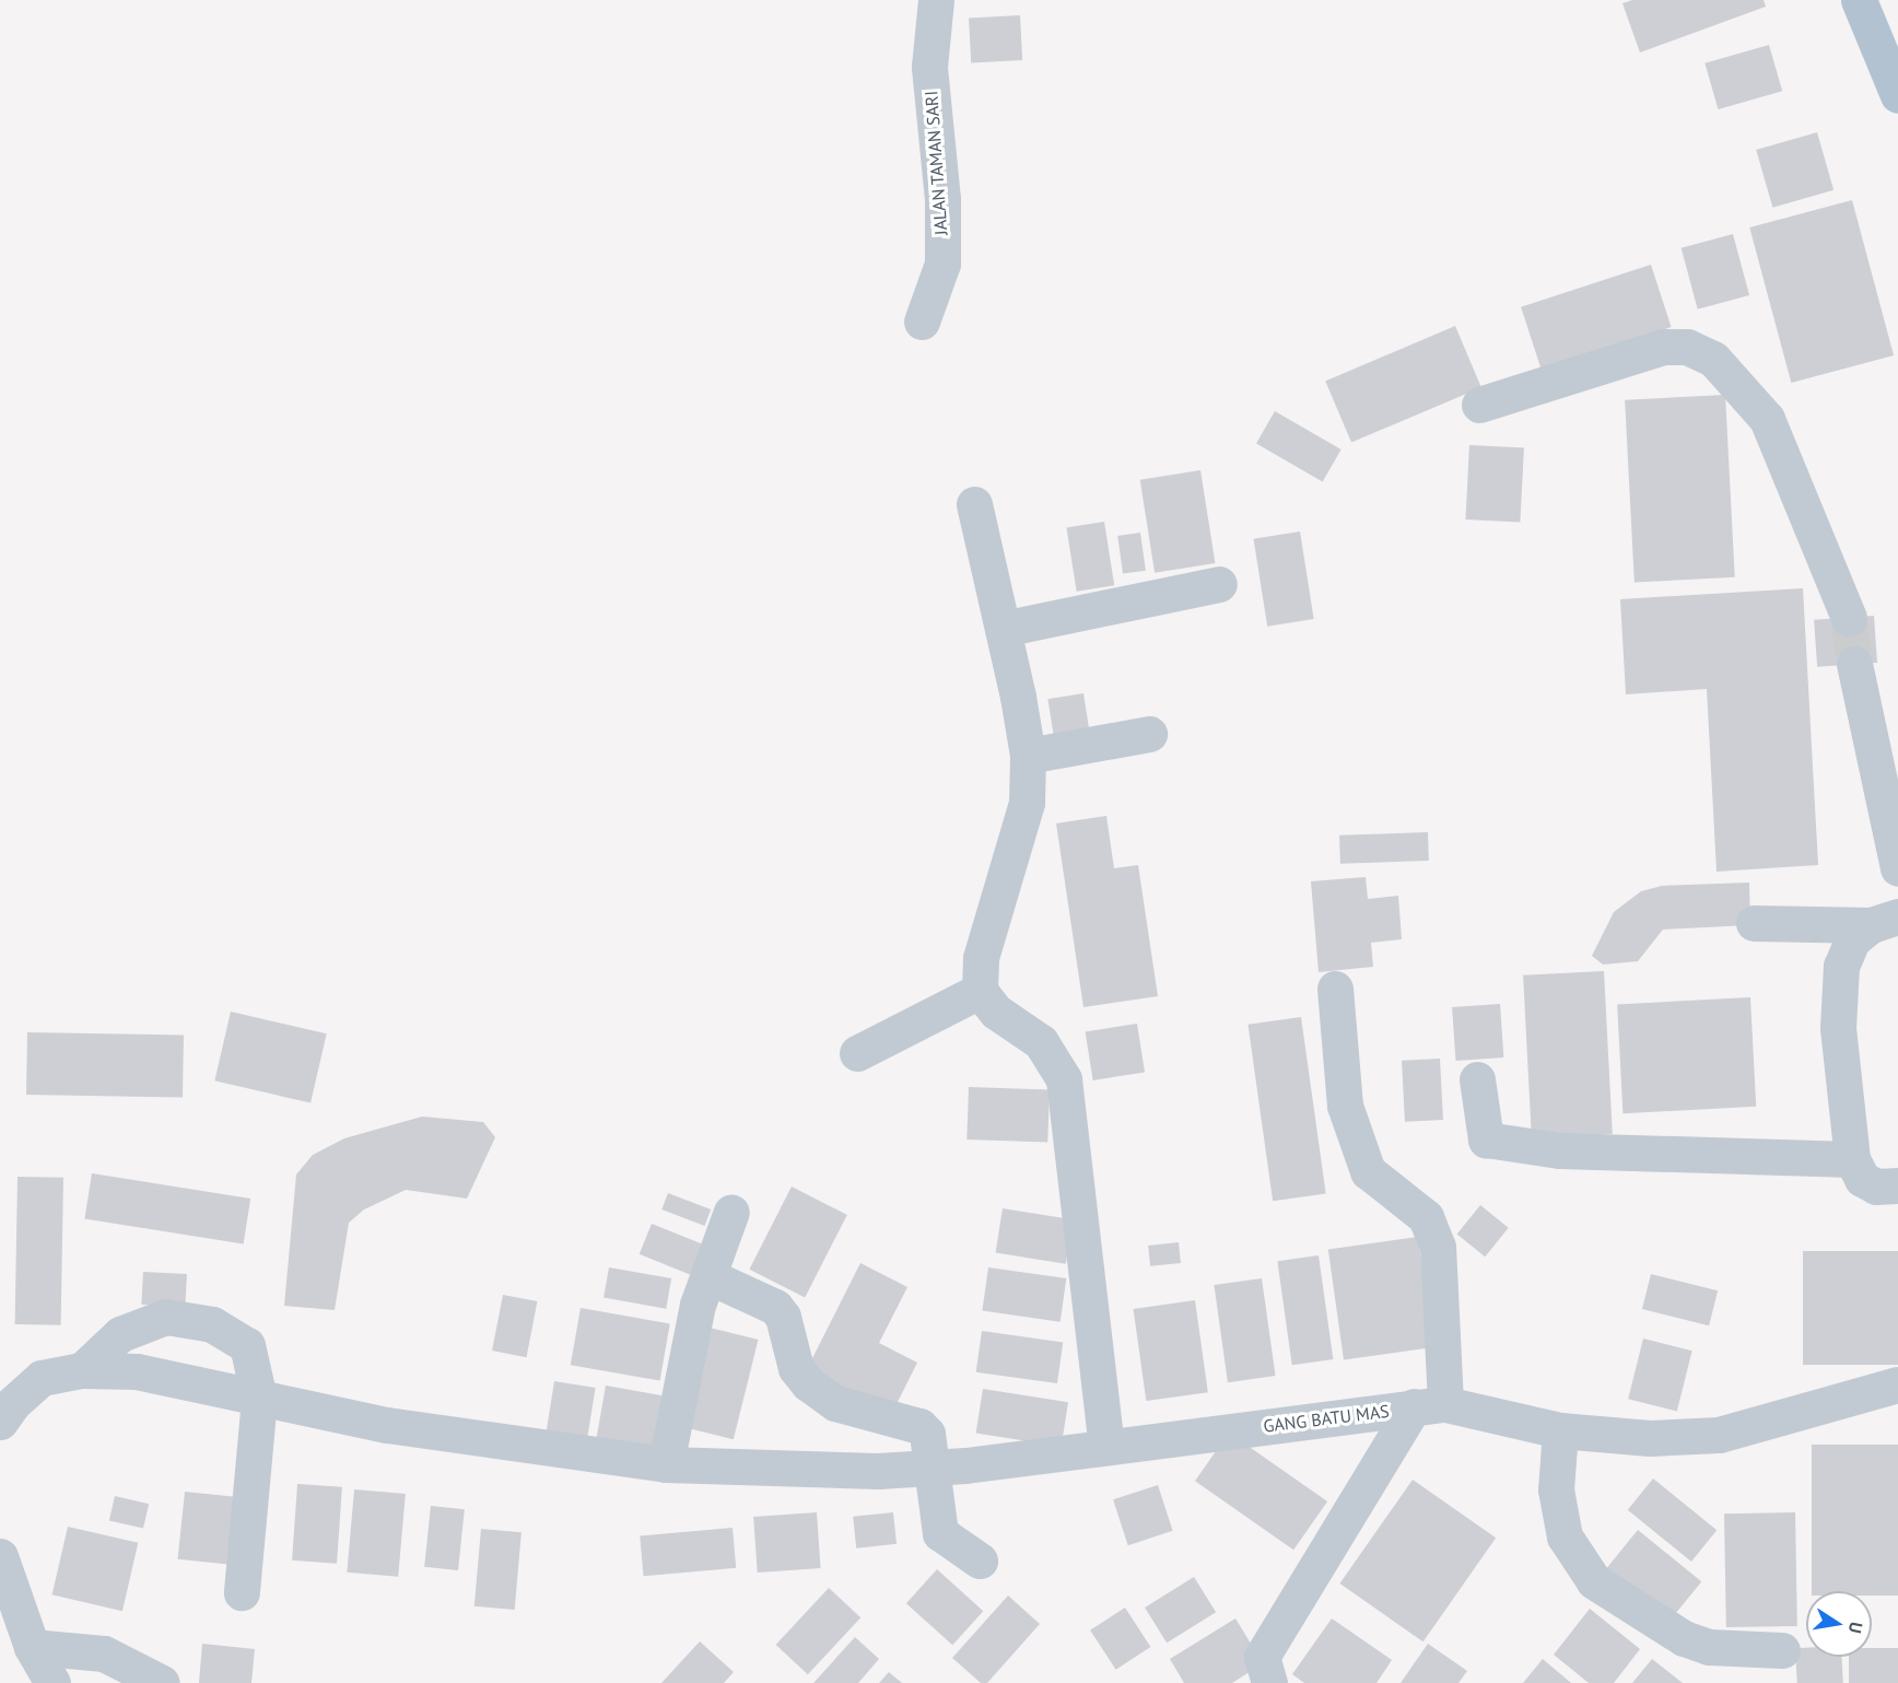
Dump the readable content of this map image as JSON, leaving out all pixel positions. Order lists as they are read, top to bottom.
{
  "streets": {
    "street": ["JALAN TAMAN SARI", "GANG BATU MAS"]
  },
  "north": "right"
}
